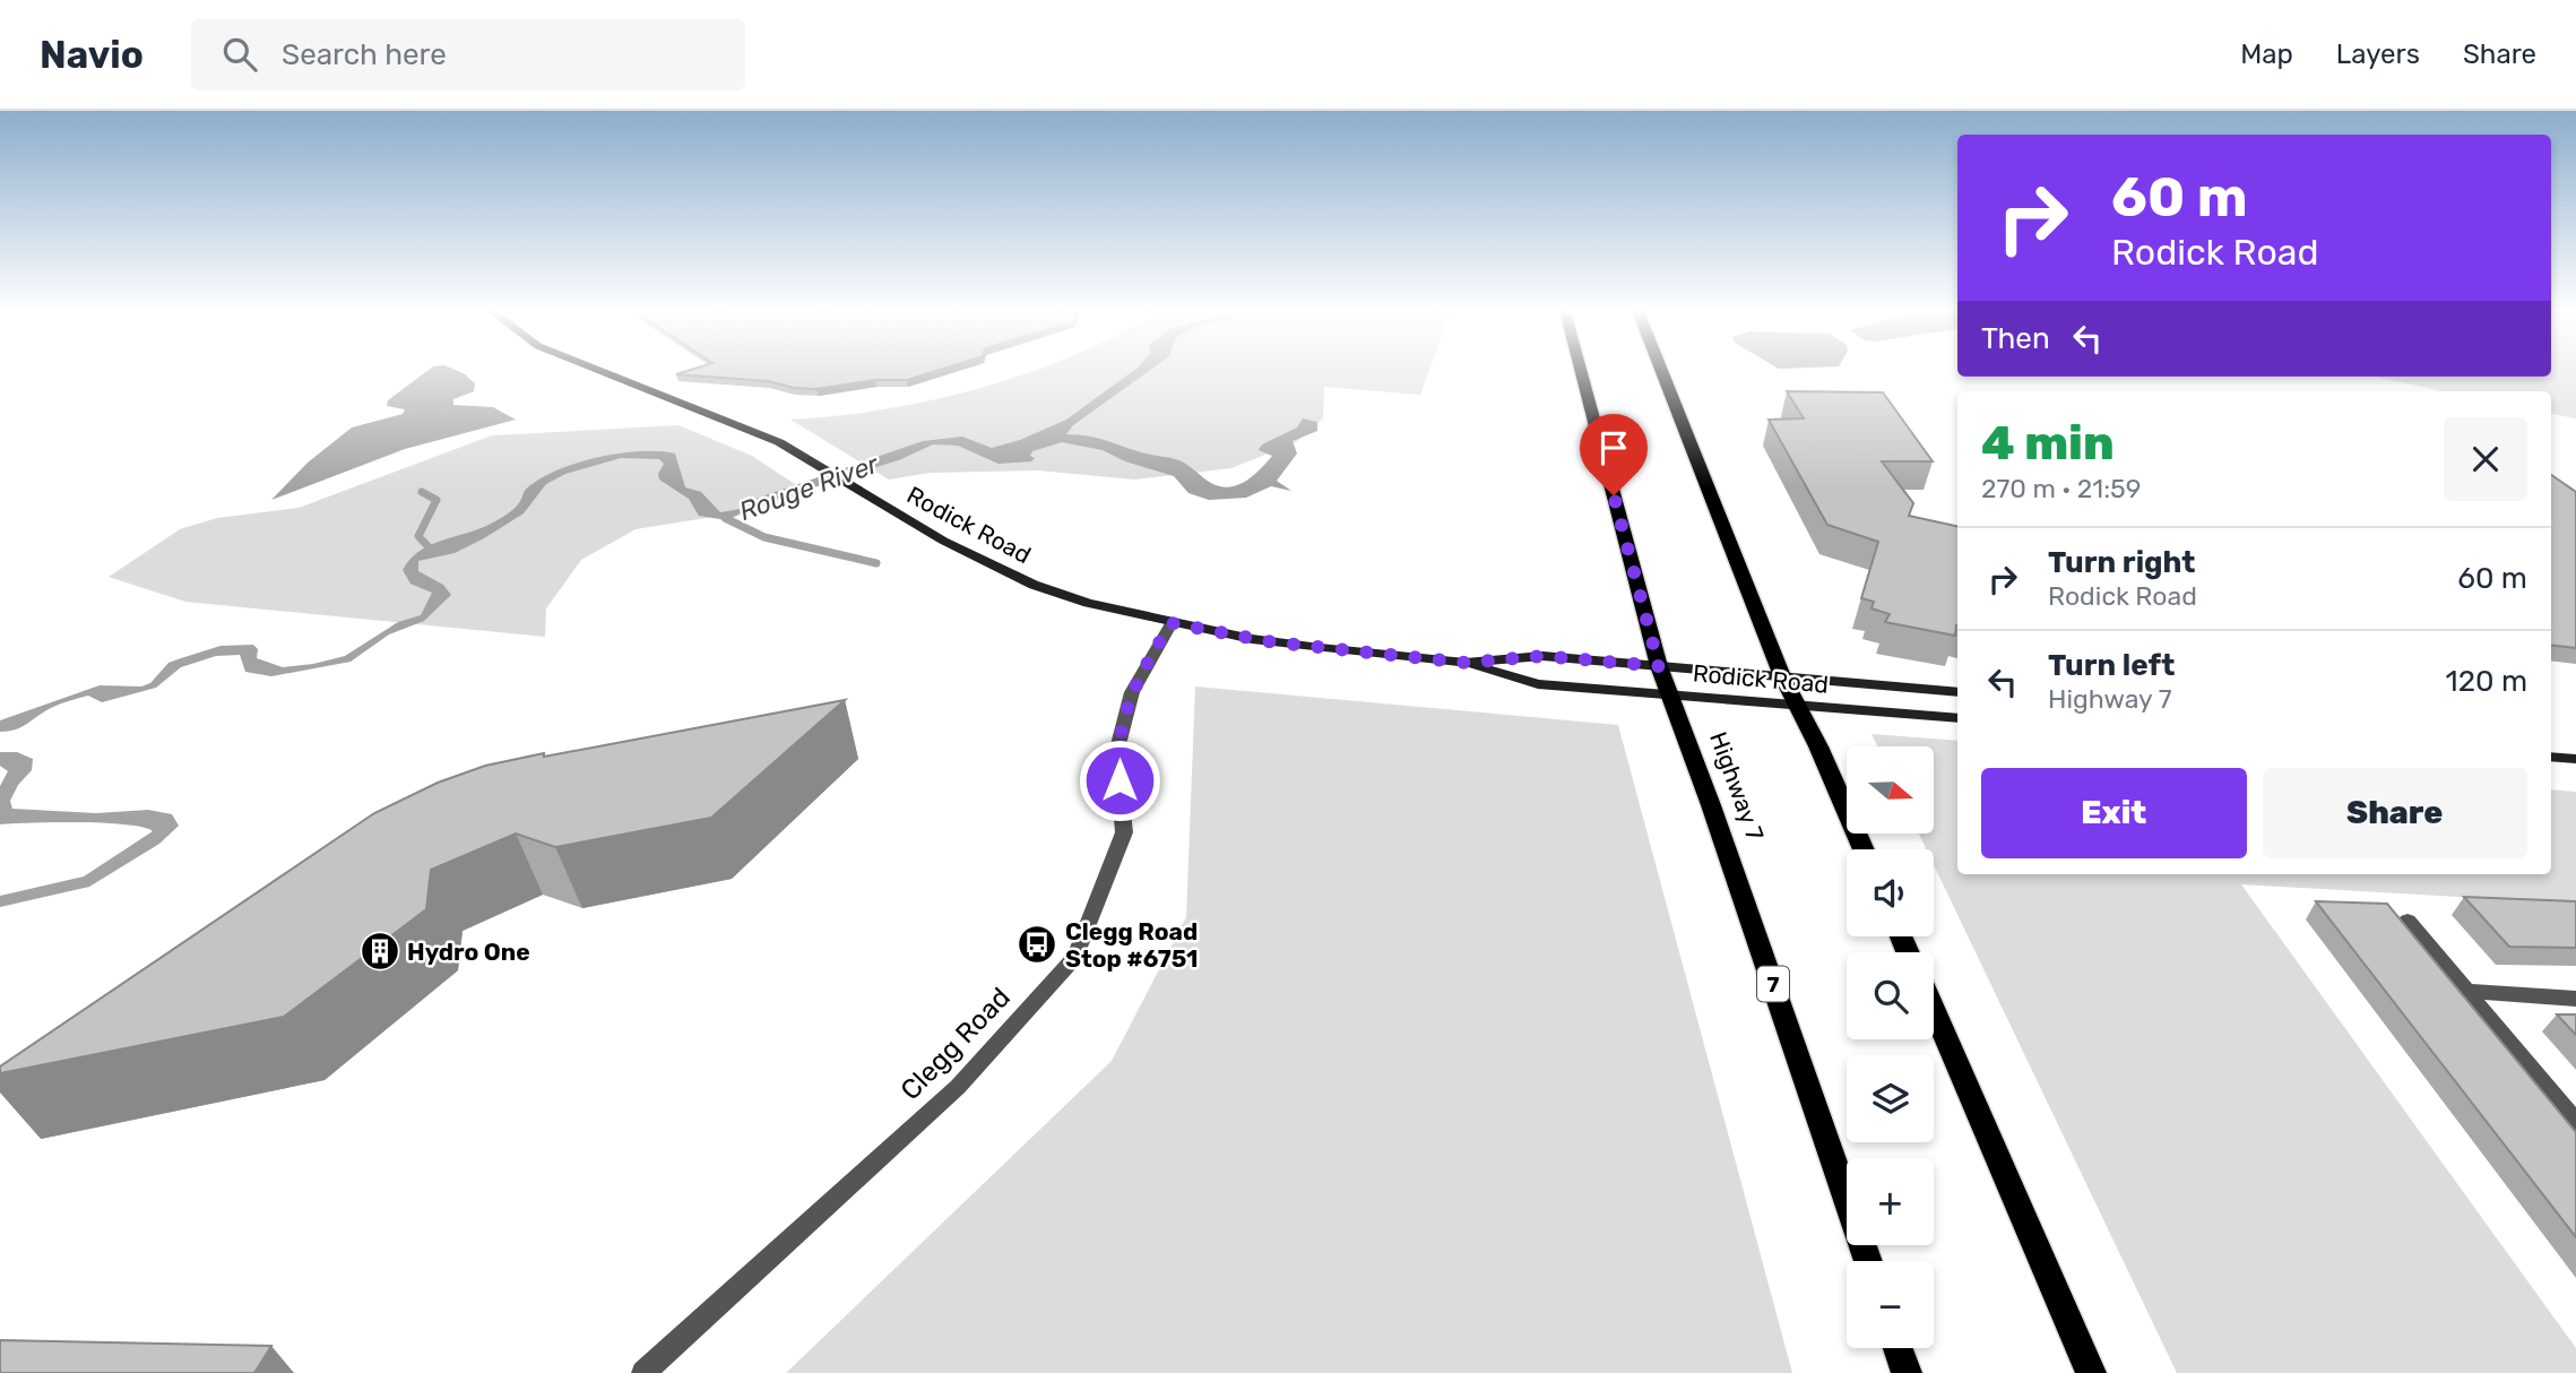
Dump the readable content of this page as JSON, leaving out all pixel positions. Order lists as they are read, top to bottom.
{
  "streets": {
    "main road": ["Rodick Road", "Highway 7", "7"],
    "street": ["Clegg Road"]
  },
  "crossings": [
    ["Rodick Road", "Highway 7"],
    ["Rodick Road", "Clegg Road"]
  ],
  "water": ["Rouge River"],
  "places": {
    "bus stop": ["Clegg Road Stop #6751"],
    "building": ["Hydro One"]
  },
  "north": "right",
  "page": {
    "header": "Navio",
    "search": "Search here",
    "nav": ["Map", "Layers", "Share"],
    "turn": ["60 m", "Rodick Road"],
    "then": "Then",
    "heading": ["4 min", "270 m · 21:59"],
    "list": [
      {
        "name": "Turn right",
        "note": "Rodick Road",
        "value": "60 m"
      },
      {
        "name": "Turn left",
        "note": "Highway 7",
        "value": "120 m"
      }
    ],
    "map_buttons": ["+", "−"],
    "buttons": ["Exit", "Share"]
  }
}
